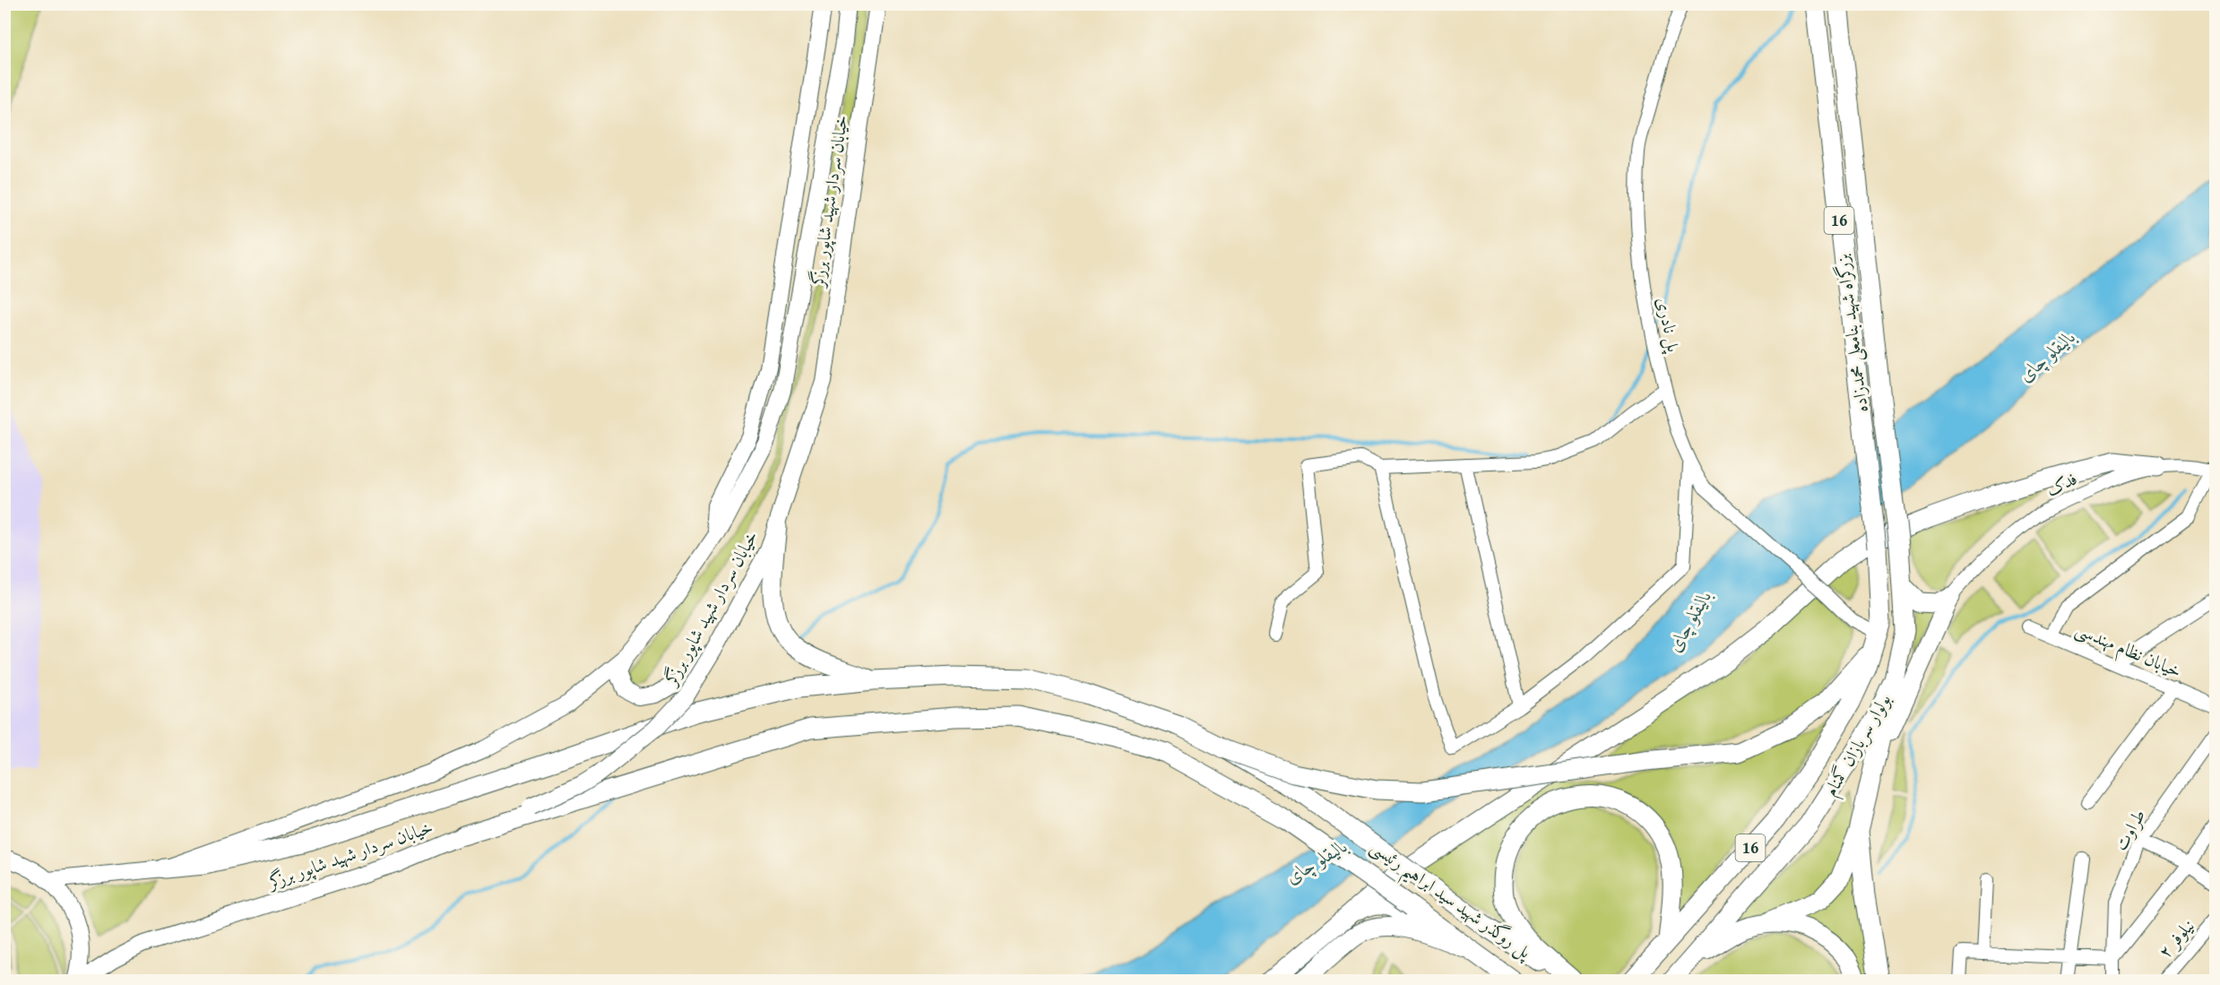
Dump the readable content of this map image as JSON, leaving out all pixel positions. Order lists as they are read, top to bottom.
{
  "streets": {
    "highway": [
      "16",
      "بزرگراه شهید بنامعلی محمدزاده",
      "بولوار سربازان گمنام",
      "پل روگذر شهید سید ابراهیم رئیسی"
    ],
    "main road": ["خیابان سردار شهید شاپور برزگر"],
    "street": [
      "پل نادری",
      "فدک",
      "خیابان نظام مهندسی",
      "طراوت",
      "نیلوفر ۲"
    ]
  },
  "crossings": [
    ["خیابان سردار شهید شاپور برزگر", "پل روگذر شهید سید ابراهیم رئیسی"],
    ["پل نادری", "بولوار سربازان گمنام"],
    ["بزرگراه شهید بنامعلی محمدزاده", "بولوار سربازان گمنام"]
  ],
  "water": ["بالیقلو چای"]
}
